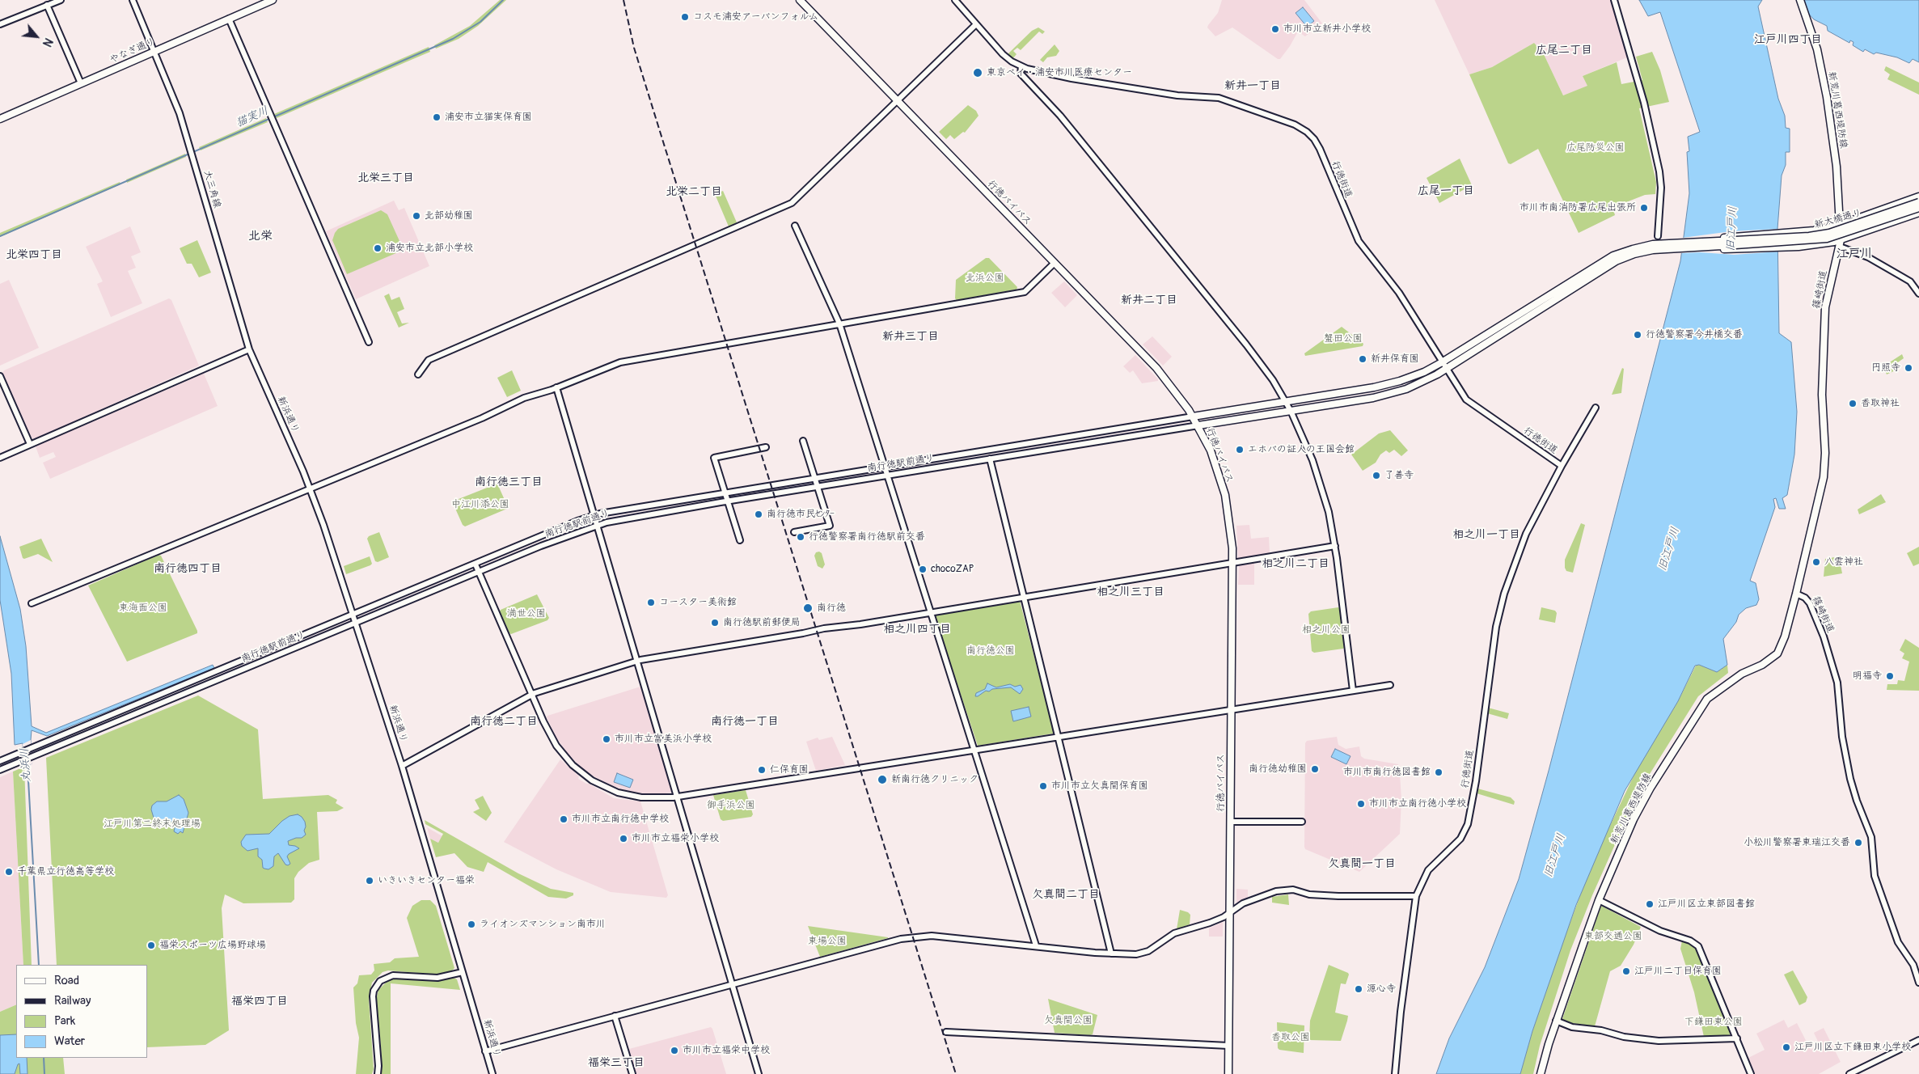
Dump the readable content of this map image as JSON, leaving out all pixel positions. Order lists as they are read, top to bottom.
{
  "streets": {
    "main road": [
      "やなぎ通り",
      "新荒川葛西堤防線",
      "行徳バイパス",
      "新大橋通り",
      "篠崎街道"
    ],
    "street": [
      "行徳街道",
      "大三角線",
      "新浜通り",
      "南行徳駅前通り"
    ]
  },
  "crossings": [
    ["やなぎ通り", "大三角線"],
    ["新荒川葛西堤防線", "篠崎街道"],
    ["大三角線", "新浜通り"],
    ["行徳バイパス", "南行徳駅前通り"],
    ["新浜通り", "南行徳駅前通り"]
  ],
  "districts": [
    "江戸川四丁目",
    "広尾二丁目",
    "新井一丁目",
    "北栄三丁目",
    "広尾一丁目",
    "北栄二丁目",
    "北栄",
    "江戸川",
    "北栄四丁目",
    "新井二丁目",
    "新井三丁目",
    "南行徳三丁目",
    "相之川一丁目",
    "相之川二丁目",
    "南行徳四丁目",
    "相之川三丁目",
    "相之川四丁目",
    "南行徳二丁目",
    "南行徳一丁目",
    "欠真間一丁目",
    "欠真間二丁目",
    "福栄四丁目",
    "福栄三丁目"
  ],
  "water": ["猫実川", "旧江戸川", "丸浜川"],
  "parks": [
    "広尾防災公園",
    "北浜公園",
    "蟹田公園",
    "中江川添公園",
    "東海面公園",
    "満世公園",
    "相之川公園",
    "南行徳公園",
    "御手浜公園",
    "江戸川第二終末処理場",
    "東部交通公園",
    "東場公園",
    "欠真間公園",
    "下鎌田東公園",
    "香取公園"
  ],
  "places": [
    "コスモ浦安アーバンフォルム",
    "市川市立新井小学校",
    "東京ベイ・浦安市川医療センター",
    "浦安市立猫実保育園",
    "市川市南消防署広尾出張所",
    "北部幼稚園",
    "浦安市立北部小学校",
    "行徳警察署今井橋交番",
    "新井保育園",
    "円照寺",
    "香取神社",
    "エホバの証人の王国会館",
    "了善寺",
    "南行徳市民ｾﾝﾀｰ",
    "行徳警察署南行徳駅前交番",
    "八雲神社",
    "chocoZAP",
    "コースター美術館",
    "南行徳",
    "南行徳駅前郵便局",
    "明福寺",
    "市川市立富美浜小学校",
    "南行徳幼稚園",
    "仁保育園",
    "市川市南行徳図書館",
    "新南行徳クリニック",
    "市川市立欠真間保育園",
    "市川市立南行徳小学校",
    "市川市立南行徳中学校",
    "市川市立福栄小学校",
    "小松川警察署東瑞江交番",
    "千葉県立行徳高等学校",
    "いきいきセンター福栄",
    "江戸川区立東部図書館",
    "ライオンズマンション南市川",
    "福栄スポーツ広場野球場",
    "江戸川二丁目保育園",
    "源心寺",
    "江戸川区立下鎌田東小学校",
    "市川市立福栄中学校"
  ],
  "legend": [
    "Road",
    "Railway",
    "Park",
    "Water"
  ],
  "north": "bottom right"
}
